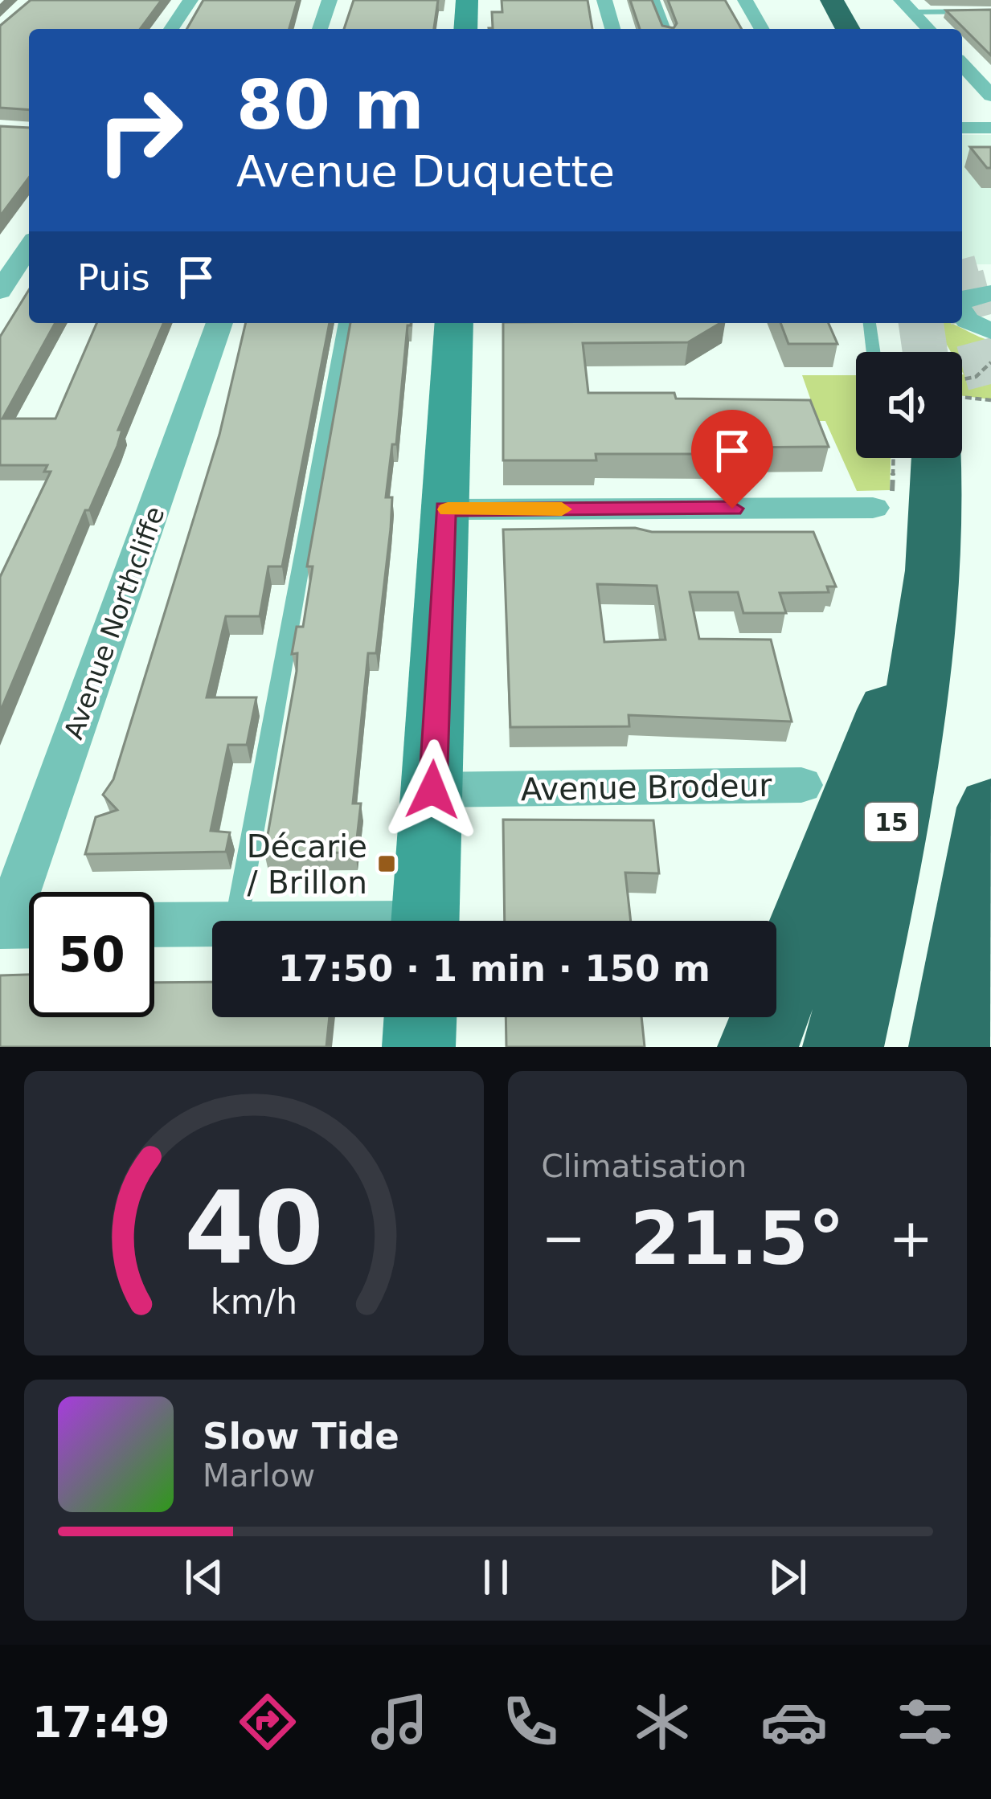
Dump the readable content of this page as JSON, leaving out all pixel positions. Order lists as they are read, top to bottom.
{
  "streets": {
    "highway": ["15"],
    "street": ["Avenue Northcliffe", "Avenue Brodeur"]
  },
  "places": {
    "transit": ["Décarie / Brillon"]
  },
  "page": {
    "turn": ["80 m", "Avenue Duquette"],
    "then": "Puis",
    "limit": "50",
    "trip": "17:50 · 1 min · 150 m",
    "tile": "Climatisation",
    "heat": ["−", "21.5°", "+"],
    "song": ["Slow Tide", "Marlow"],
    "tabs": "17:49",
    "gauge": ["40", "km/h"]
  }
}
